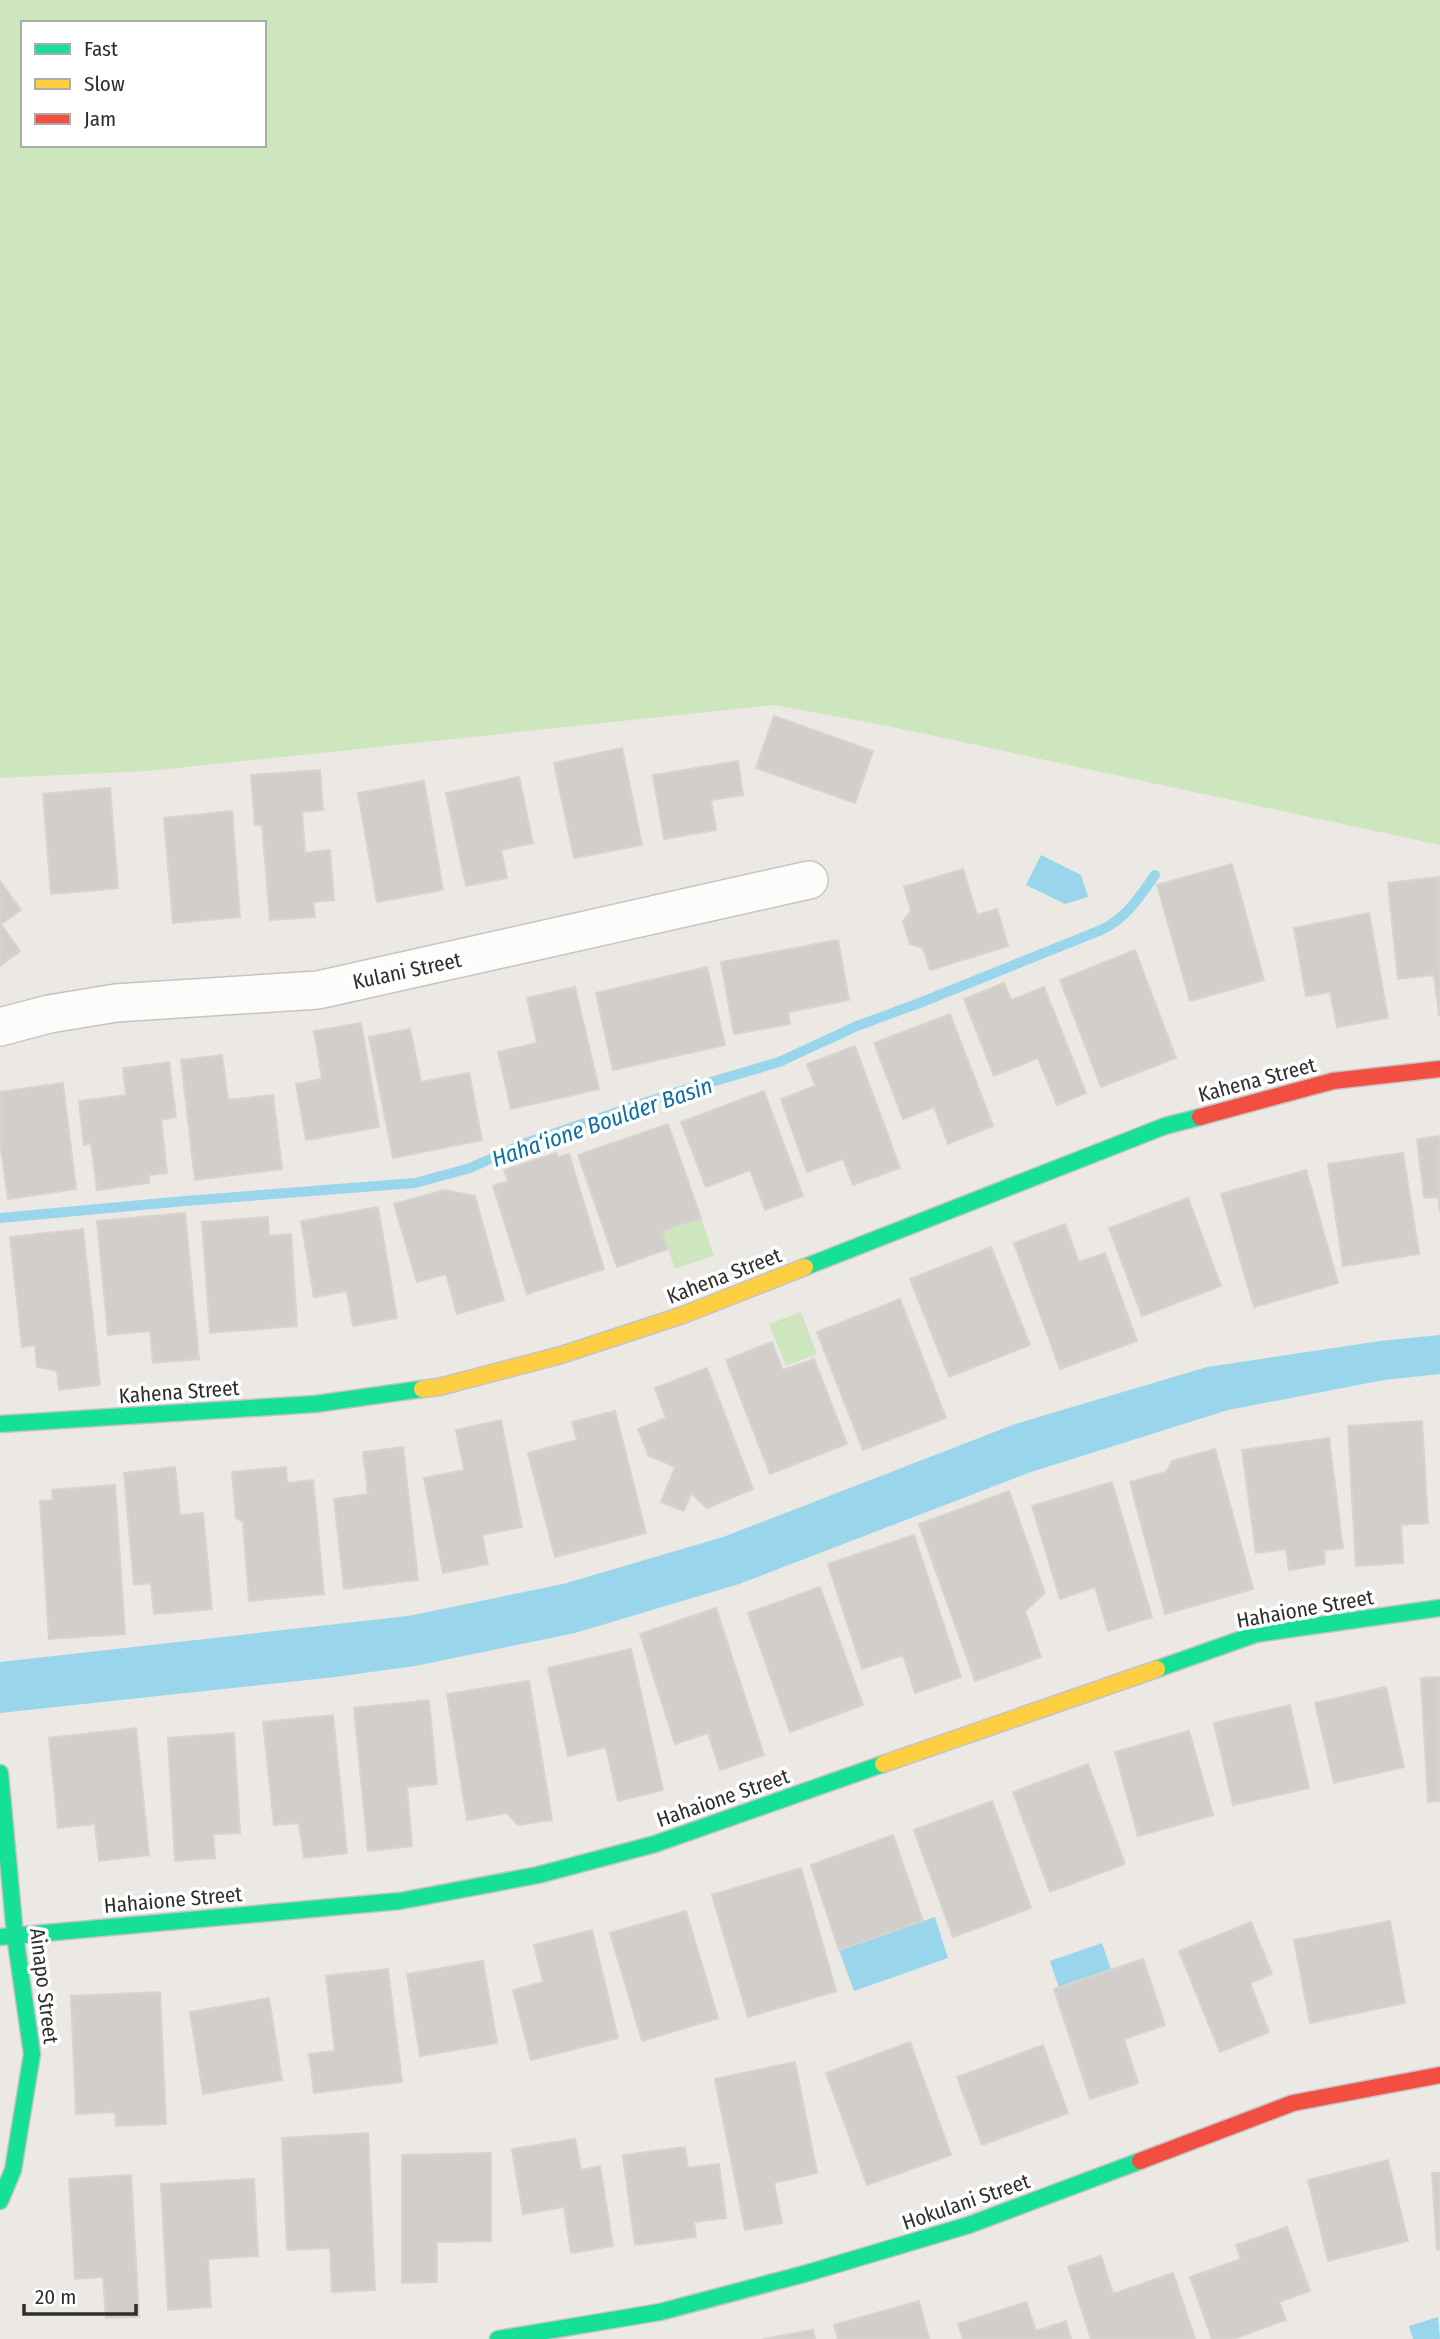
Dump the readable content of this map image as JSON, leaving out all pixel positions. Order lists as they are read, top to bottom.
{
  "streets": {
    "street": [
      "Kulani Street",
      "Kahena Street",
      "Hahaione Street",
      "Ainapo Street",
      "Hokulani Street"
    ]
  },
  "crossings": [
    ["Hahaione Street", "Ainapo Street"]
  ],
  "water": ["Haha‘ione Boulder Basin"],
  "legend": ["Fast", "Slow", "Jam"],
  "scale_bar": "20 m"
}
